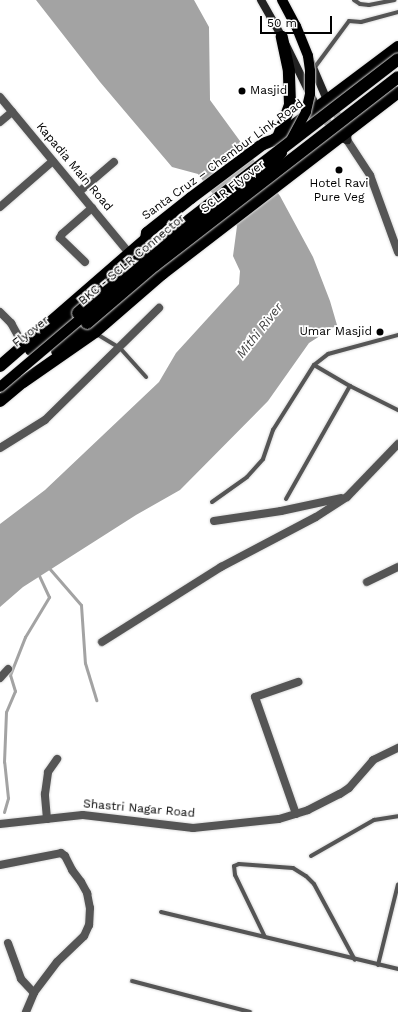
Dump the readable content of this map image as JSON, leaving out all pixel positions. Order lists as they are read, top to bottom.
{
  "streets": {
    "highway": ["Santa Cruz – Chembur Link Road", "SCLR Flyover", "Flyover"],
    "main road": ["BKC - SCLR Connector"],
    "street": ["Kapadia Main Road", "Shastri Nagar Road"]
  },
  "crossings": [
    ["Santa Cruz – Chembur Link Road", "Kapadia Main Road"]
  ],
  "water": ["Mithi River"],
  "places": ["Masjid", "Hotel Ravi Pure Veg", "Umar Masjid"],
  "scale_bar": "50 m"
}
